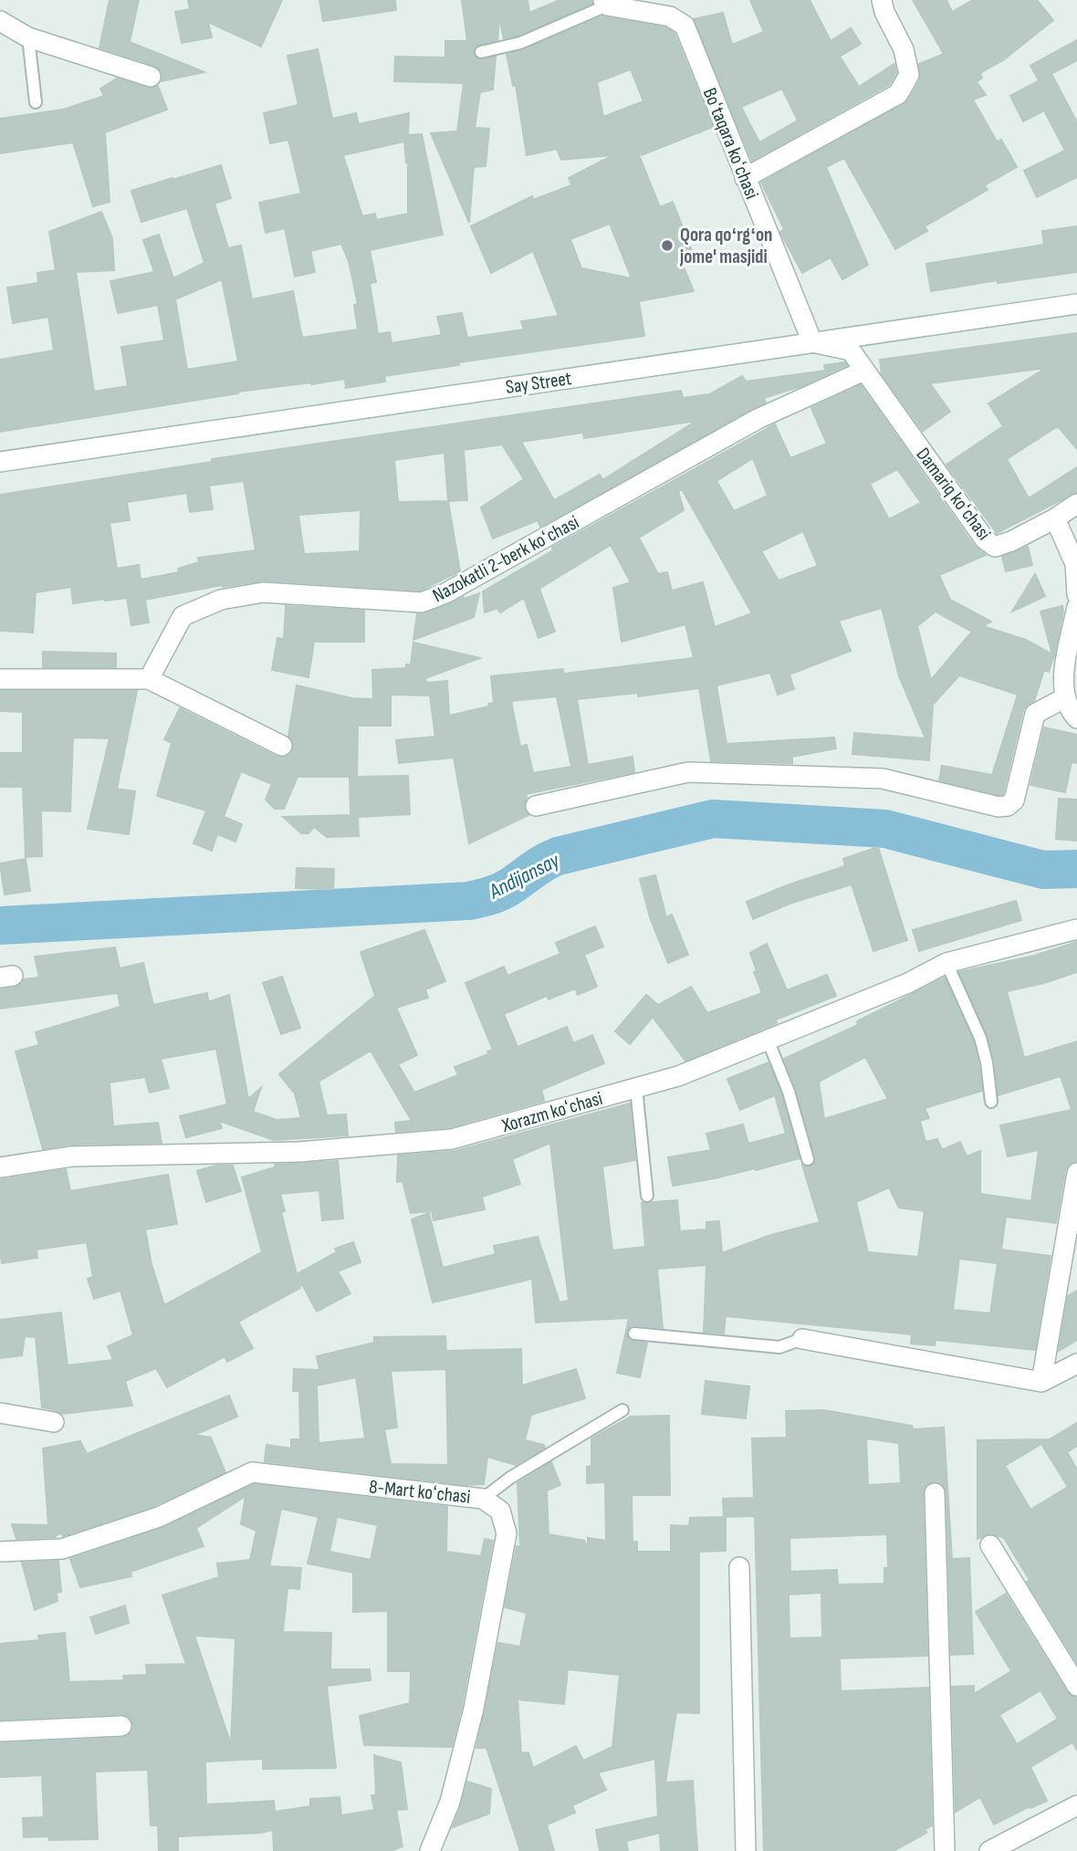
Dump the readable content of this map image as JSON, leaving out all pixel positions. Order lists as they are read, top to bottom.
{
  "streets": {
    "street": [
      "Boʻtaqara koʻchasi",
      "Say Street",
      "Damariq koʻchasi",
      "Nazokatli 2-berk koʻchasi",
      "Xorazm koʻchasi",
      "8-Mart koʻchasi"
    ]
  },
  "crossings": [
    ["Boʻtaqara koʻchasi", "Say Street"],
    ["Boʻtaqara koʻchasi", "Damariq koʻchasi"],
    ["Say Street", "Damariq koʻchasi"],
    ["Damariq koʻchasi", "Nazokatli 2-berk koʻchasi"]
  ],
  "water": ["Andijansay"],
  "places": ["Qora qoʻrgʻon jome' masjidi"]
}
